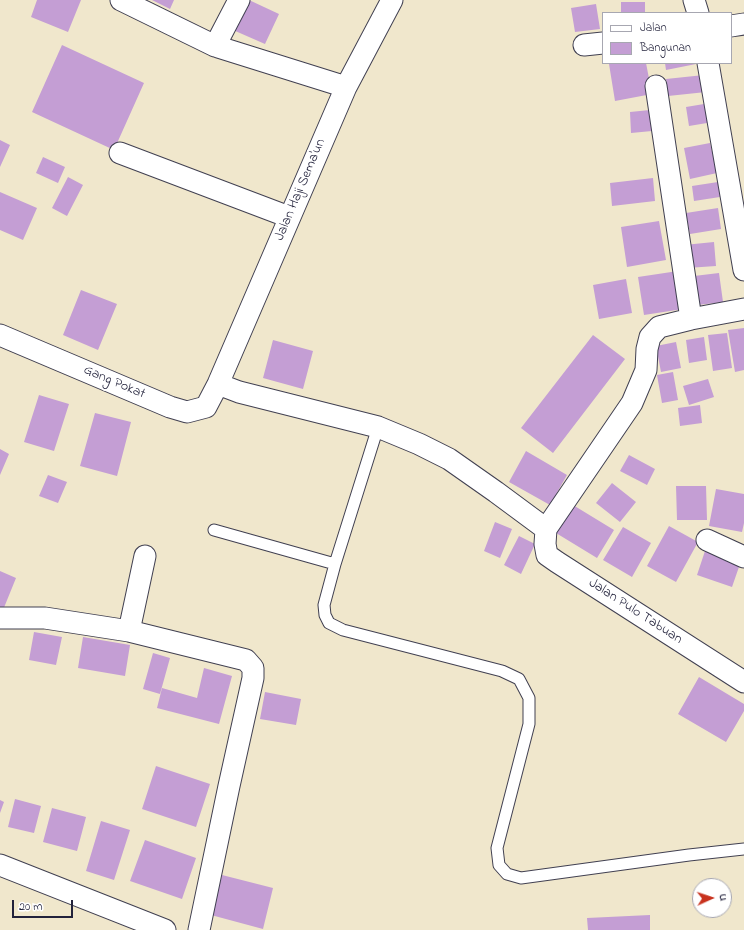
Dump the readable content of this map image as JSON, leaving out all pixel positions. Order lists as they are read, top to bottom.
{
  "streets": {
    "street": ["Jalan Haji Sema'un", "Gang Pokat", "Jalan Pulo Tabuan"]
  },
  "crossings": [
    ["Jalan Haji Sema'un", "Gang Pokat"]
  ],
  "legend": ["Jalan", "Bangunan"],
  "scale_bar": "20 m",
  "north": "right"
}
